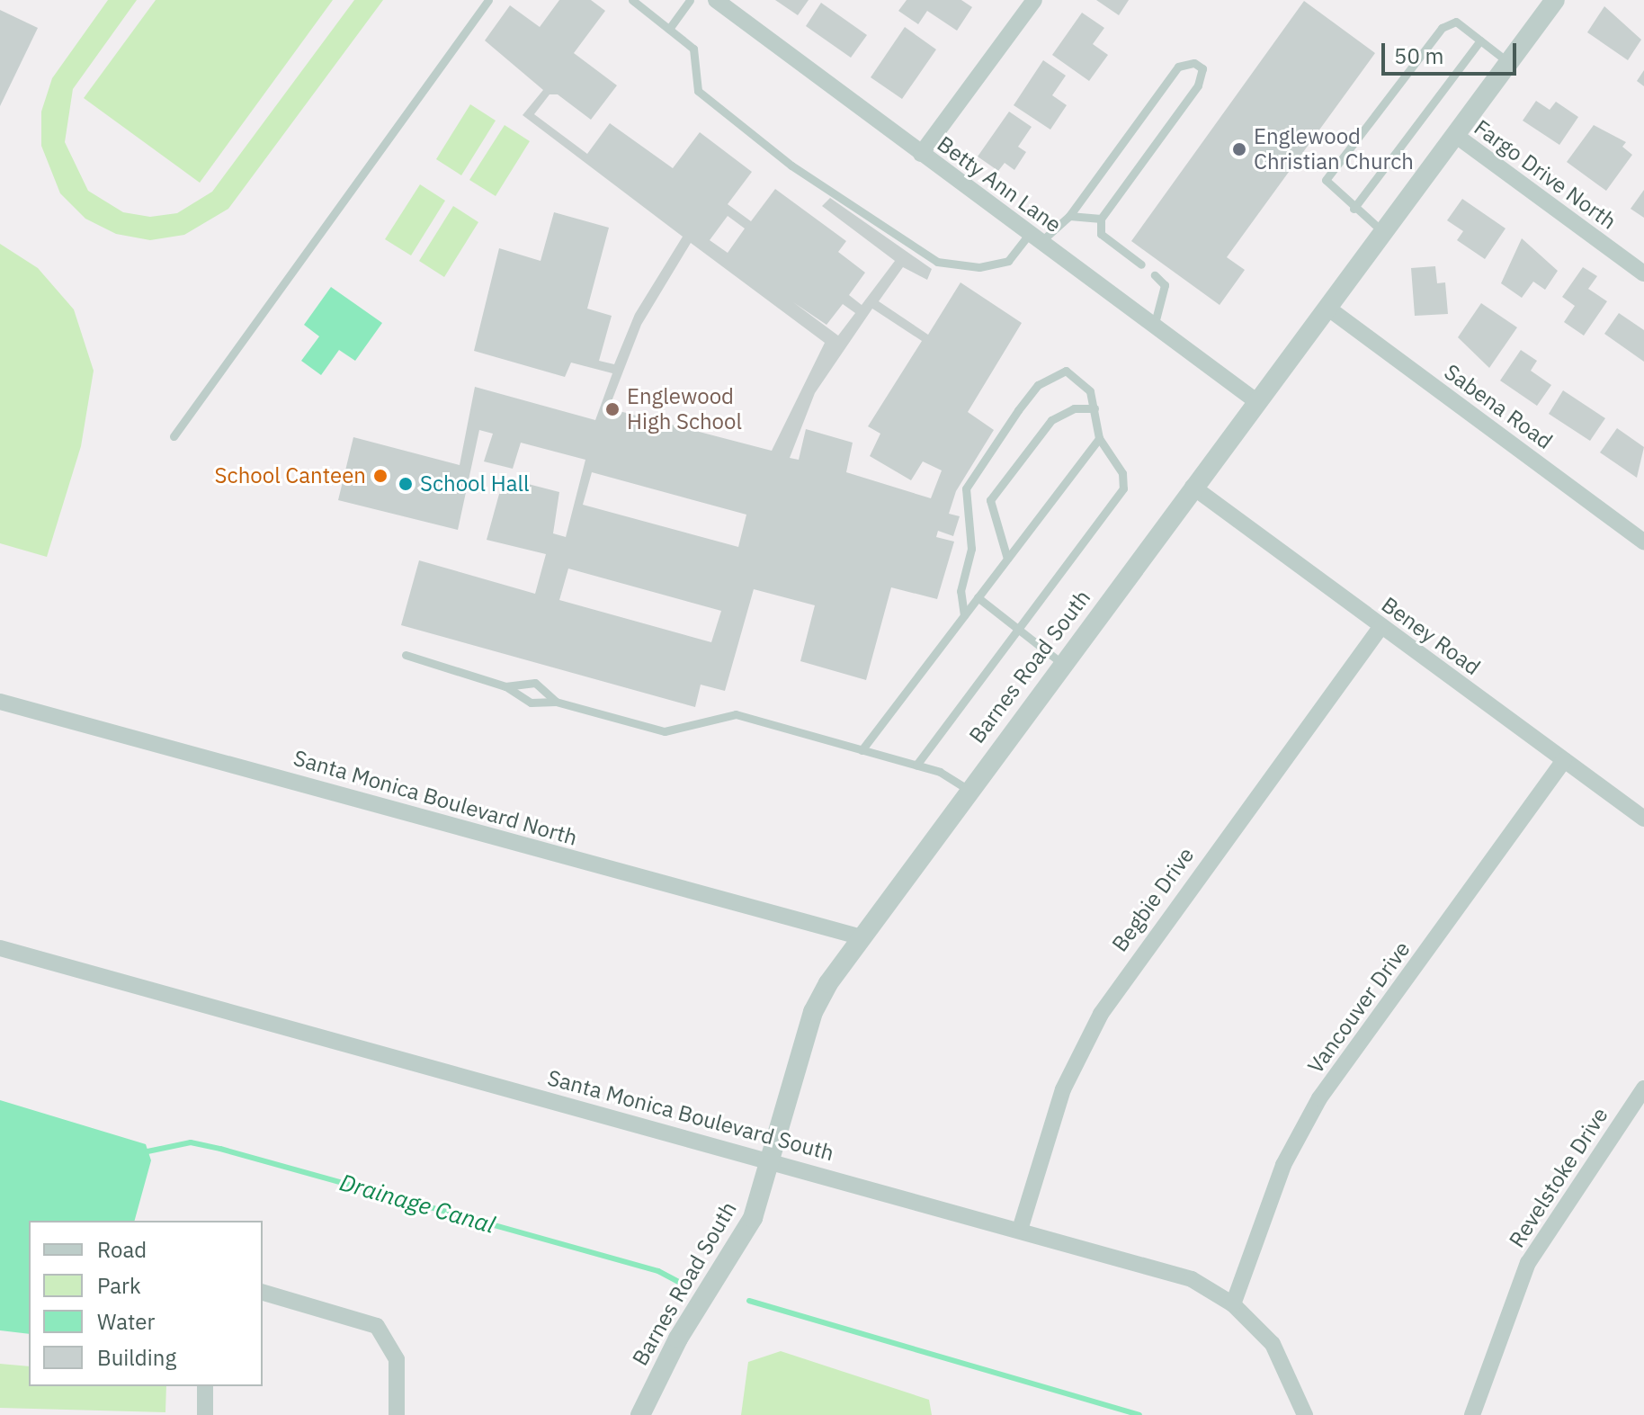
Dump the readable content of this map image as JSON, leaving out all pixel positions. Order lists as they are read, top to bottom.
{
  "streets": {
    "street": [
      "Fargo Drive North",
      "Betty Ann Lane",
      "Sabena Road",
      "Beney Road",
      "Barnes Road South",
      "Santa Monica Boulevard North",
      "Begbie Drive",
      "Vancouver Drive",
      "Santa Monica Boulevard South",
      "Revelstoke Drive"
    ]
  },
  "crossings": [
    ["Fargo Drive North", "Barnes Road South"],
    ["Betty Ann Lane", "Barnes Road South"],
    ["Sabena Road", "Barnes Road South"],
    ["Beney Road", "Barnes Road South"],
    ["Beney Road", "Begbie Drive"],
    ["Beney Road", "Vancouver Drive"],
    ["Barnes Road South", "Santa Monica Boulevard North"],
    ["Barnes Road South", "Santa Monica Boulevard South"],
    ["Begbie Drive", "Santa Monica Boulevard South"],
    ["Vancouver Drive", "Santa Monica Boulevard South"]
  ],
  "water": ["Drainage Canal"],
  "places": [
    "Englewood Christian Church",
    "Englewood High School",
    "School Canteen",
    "School Hall"
  ],
  "legend": [
    "Road",
    "Park",
    "Water",
    "Building"
  ],
  "scale_bar": "50 m"
}
